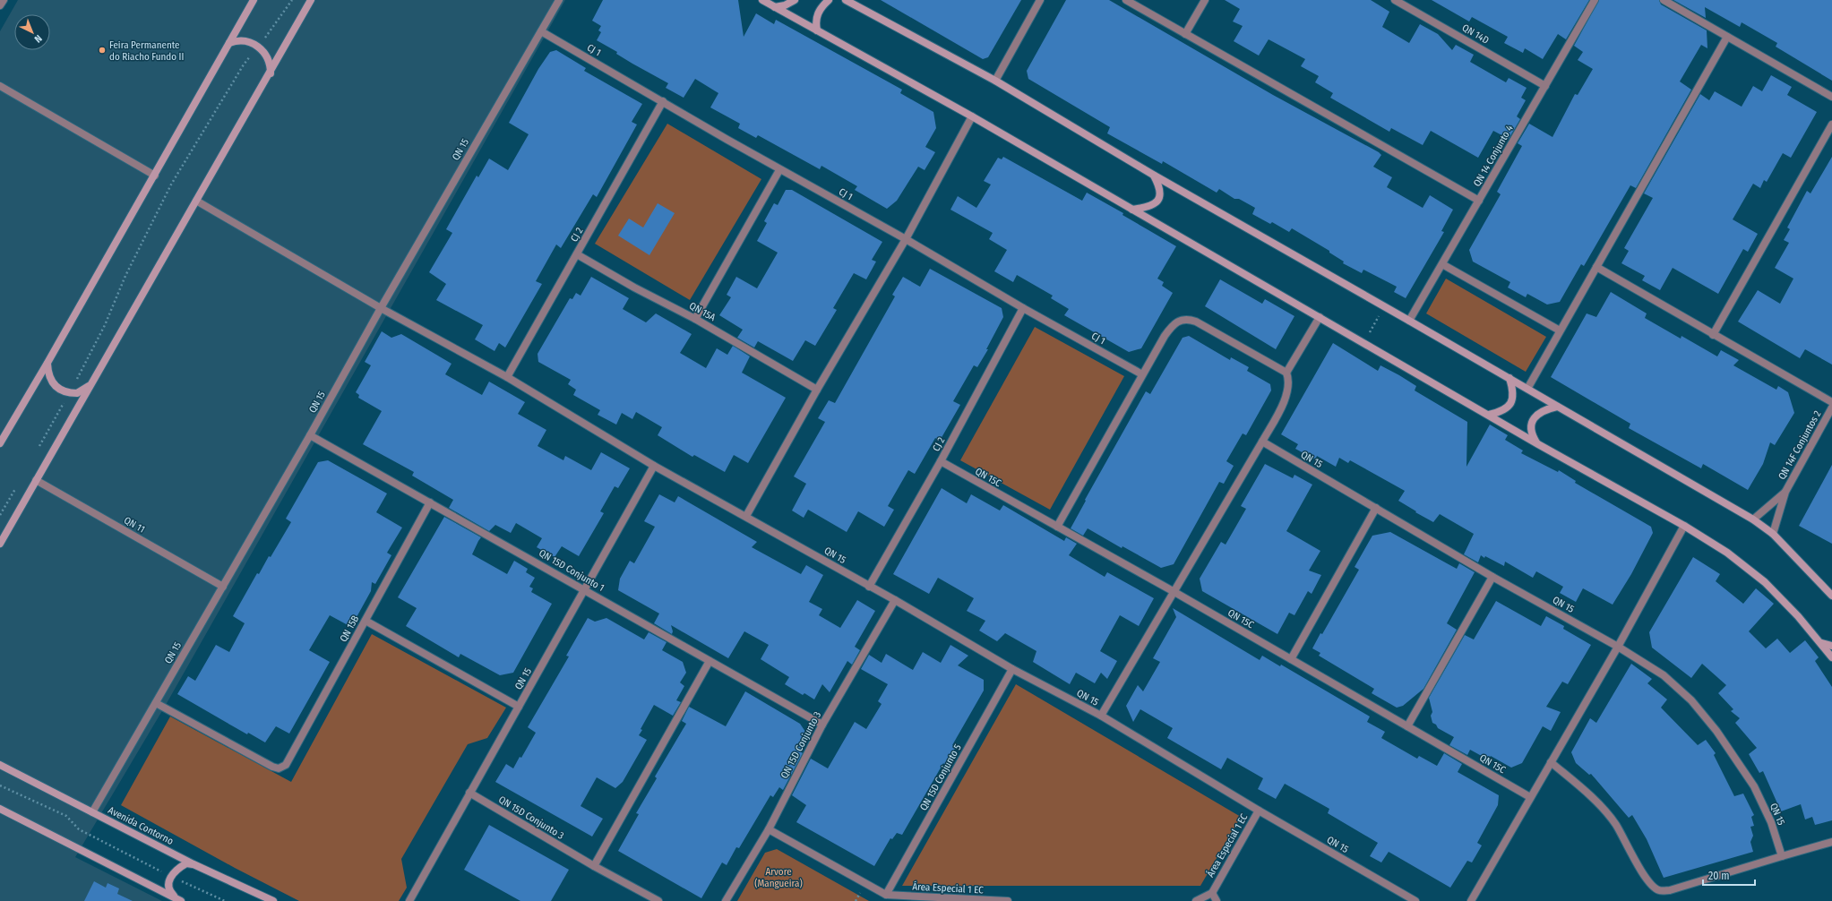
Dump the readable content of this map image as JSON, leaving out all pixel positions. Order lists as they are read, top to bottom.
{
  "streets": {
    "main road": ["Avenida Contorno"],
    "street": [
      "QN 14D",
      "CJ 1",
      "QN 15",
      "QN 14 Conjunto 4",
      "CJ 2",
      "QN 15A",
      "QN 14F Conjuntos 2",
      "QN 15C",
      "QN 11",
      "QN 15D Conjunto 1",
      "QN 15B",
      "QN 15D Conjunto 3",
      "QN 15D Conjunto 5",
      "Área Especial 1 EC"
    ]
  },
  "crossings": [
    ["QN 14D", "QN 14 Conjunto 4"],
    ["CJ 1", "QN 15"],
    ["CJ 1", "CJ 2"],
    ["QN 15", "CJ 2"],
    ["QN 15", "QN 11"],
    ["QN 15", "QN 15D Conjunto 1"],
    ["QN 15", "QN 15B"],
    ["QN 15", "QN 15D Conjunto 3"],
    ["QN 15", "QN 15D Conjunto 5"],
    ["QN 15", "Avenida Contorno"],
    ["QN 15", "Área Especial 1 EC"],
    ["CJ 2", "QN 15A"],
    ["CJ 2", "QN 15C"],
    ["QN 15D Conjunto 1", "QN 15B"],
    ["QN 15D Conjunto 1", "QN 15D Conjunto 3"],
    ["QN 15D Conjunto 5", "Área Especial 1 EC"]
  ],
  "parks": ["Arvore (Mangueira)"],
  "places": ["Feira Permanente do Riacho Fundo II"],
  "scale_bar": "20 m",
  "north": "bottom right"
}
